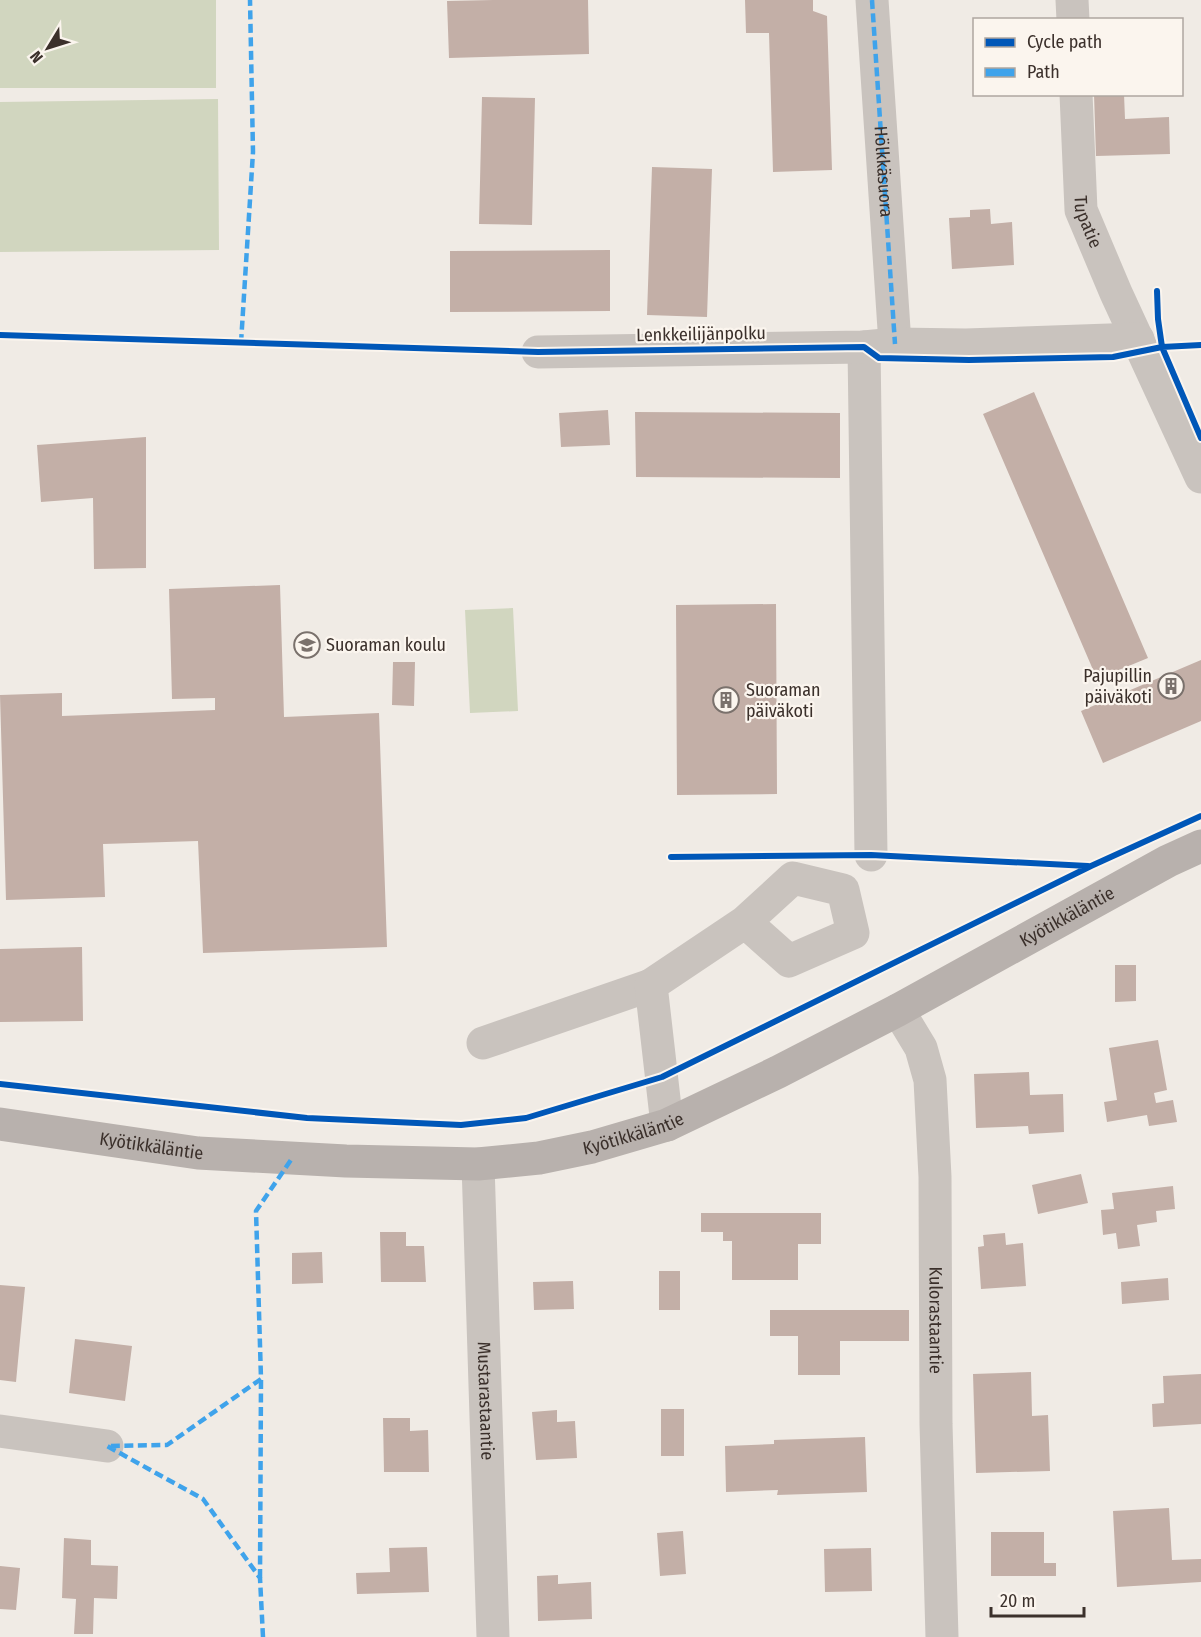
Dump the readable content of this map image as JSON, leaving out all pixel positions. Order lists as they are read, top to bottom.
{
  "streets": {
    "main road": ["Kyötikkäläntie"],
    "street": [
      "Hölkkäsuora",
      "Tupatie",
      "Lenkkeilijänpolku",
      "Kulorastaantie",
      "Mustarastaantie"
    ]
  },
  "crossings": [
    ["Hölkkäsuora", "Lenkkeilijänpolku"],
    ["Kyötikkäläntie", "Kulorastaantie"],
    ["Kyötikkäläntie", "Mustarastaantie"]
  ],
  "places": {
    "school or university": ["Suoraman koulu"],
    "building": ["Pajupillin päiväkoti", "Suoraman päiväkoti"]
  },
  "legend": ["Cycle path", "Path"],
  "scale_bar": "20 m",
  "north": "bottom left"
}
